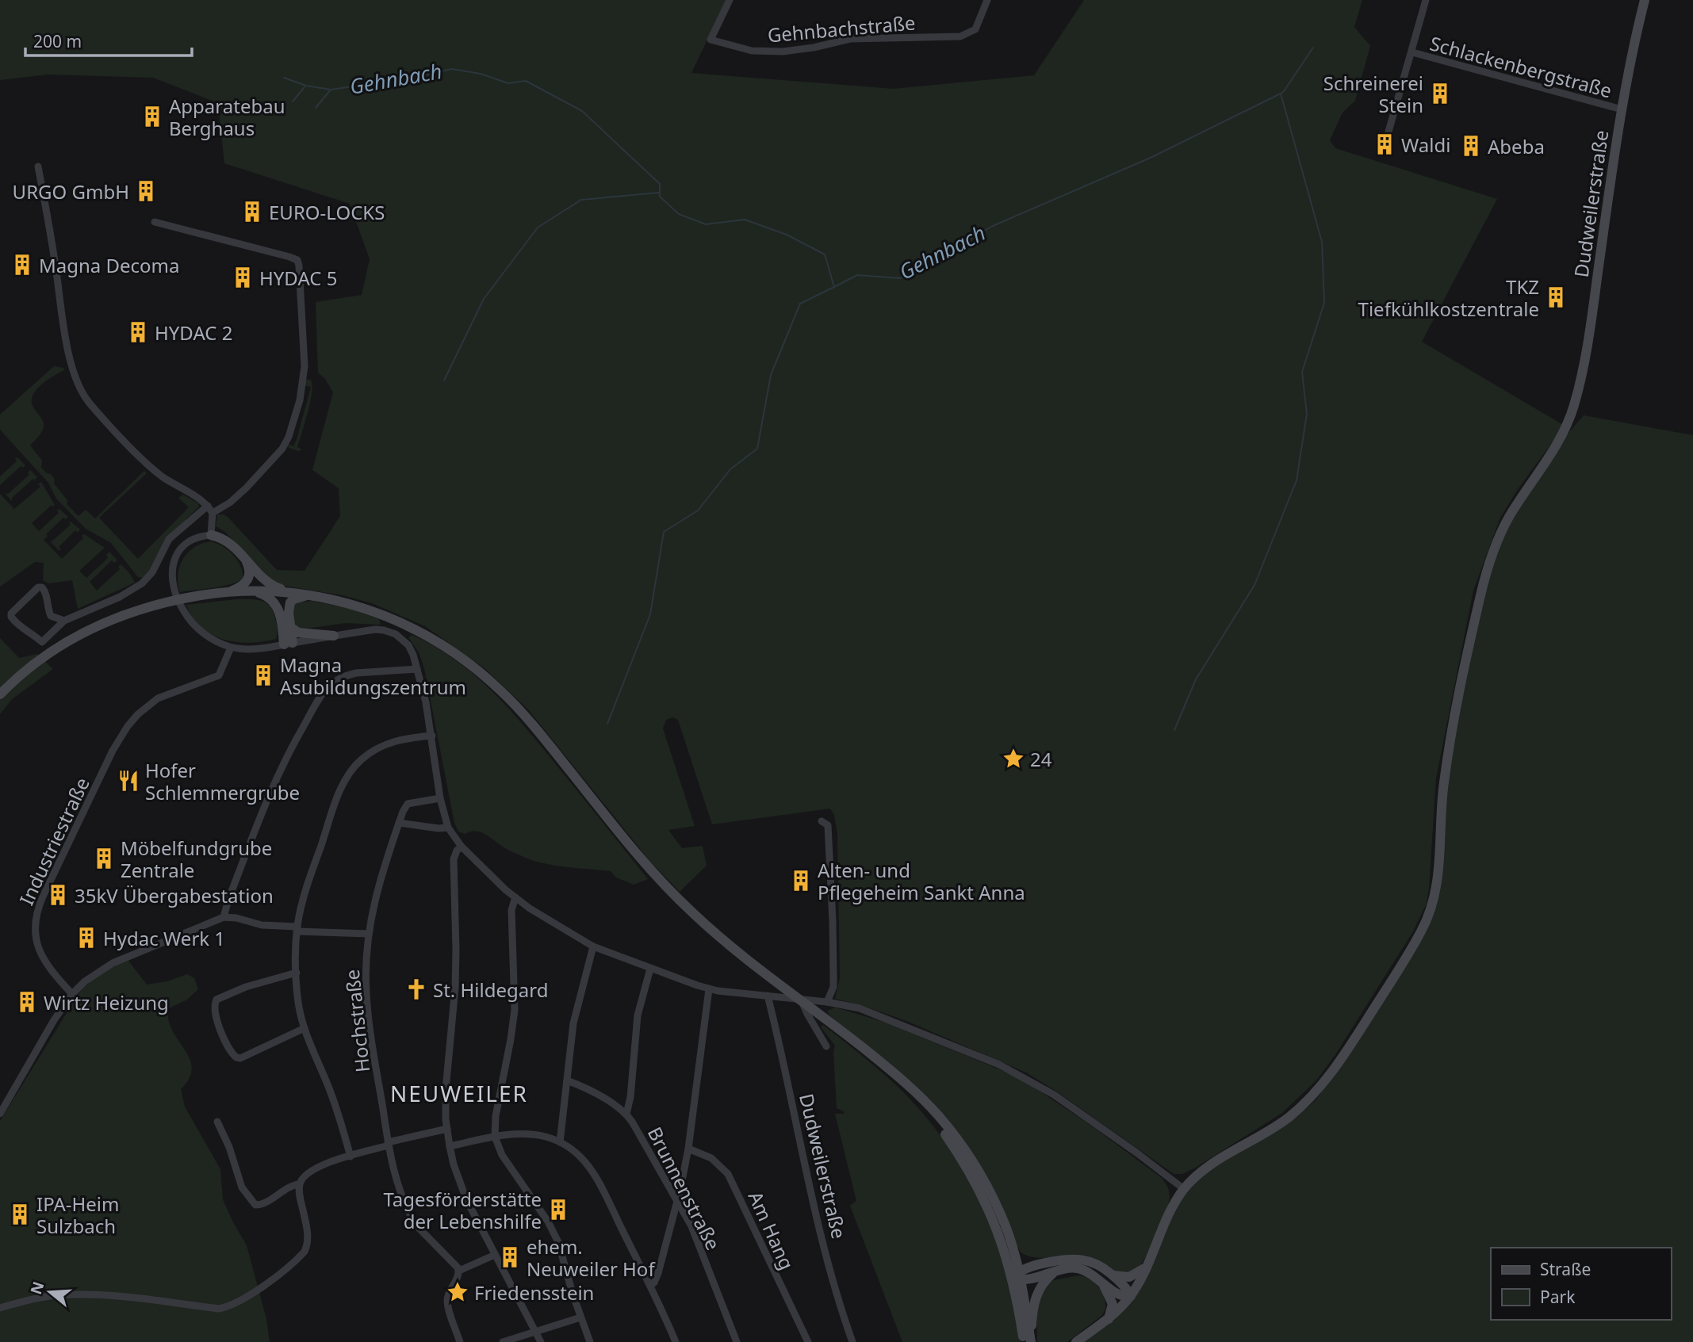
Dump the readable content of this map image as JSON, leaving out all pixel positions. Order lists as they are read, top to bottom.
{
  "streets": {
    "main road": ["Dudweilerstraße"],
    "street": [
      "Gehnbachstraße",
      "Schlackenbergstraße",
      "Industriestraße",
      "Hochstraße",
      "Brunnenstraße",
      "Am Hang"
    ]
  },
  "crossings": [
    ["Schlackenbergstraße", "Dudweilerstraße"]
  ],
  "districts": ["NEUWEILER"],
  "water": ["Gehnbach"],
  "places": {
    "building": [
      "Schreinerei Stein",
      "Apparatebau Berghaus",
      "Waldi",
      "Abeba",
      "URGO GmbH",
      "EURO-LOCKS",
      "Magna Decoma",
      "HYDAC 5",
      "TKZ Tiefkühlkostzentrale",
      "HYDAC 2",
      "Magna Asubildungszentrum",
      "Möbelfundgrube Zentrale",
      "Alten- und Pflegeheim Sankt Anna",
      "35kV Übergabestation",
      "Hydac Werk 1",
      "Wirtz Heizung",
      "Tagesförderstätte der Lebenshilfe",
      "IPA-Heim Sulzbach",
      "ehem. Neuweiler Hof"
    ],
    "place": ["24", "Friedensstein"],
    "restaurant": ["Hofer Schlemmergrube"],
    "church": ["St. Hildegard"]
  },
  "legend": ["Straße", "Park"],
  "scale_bar": "200 m",
  "north": "left"
}
